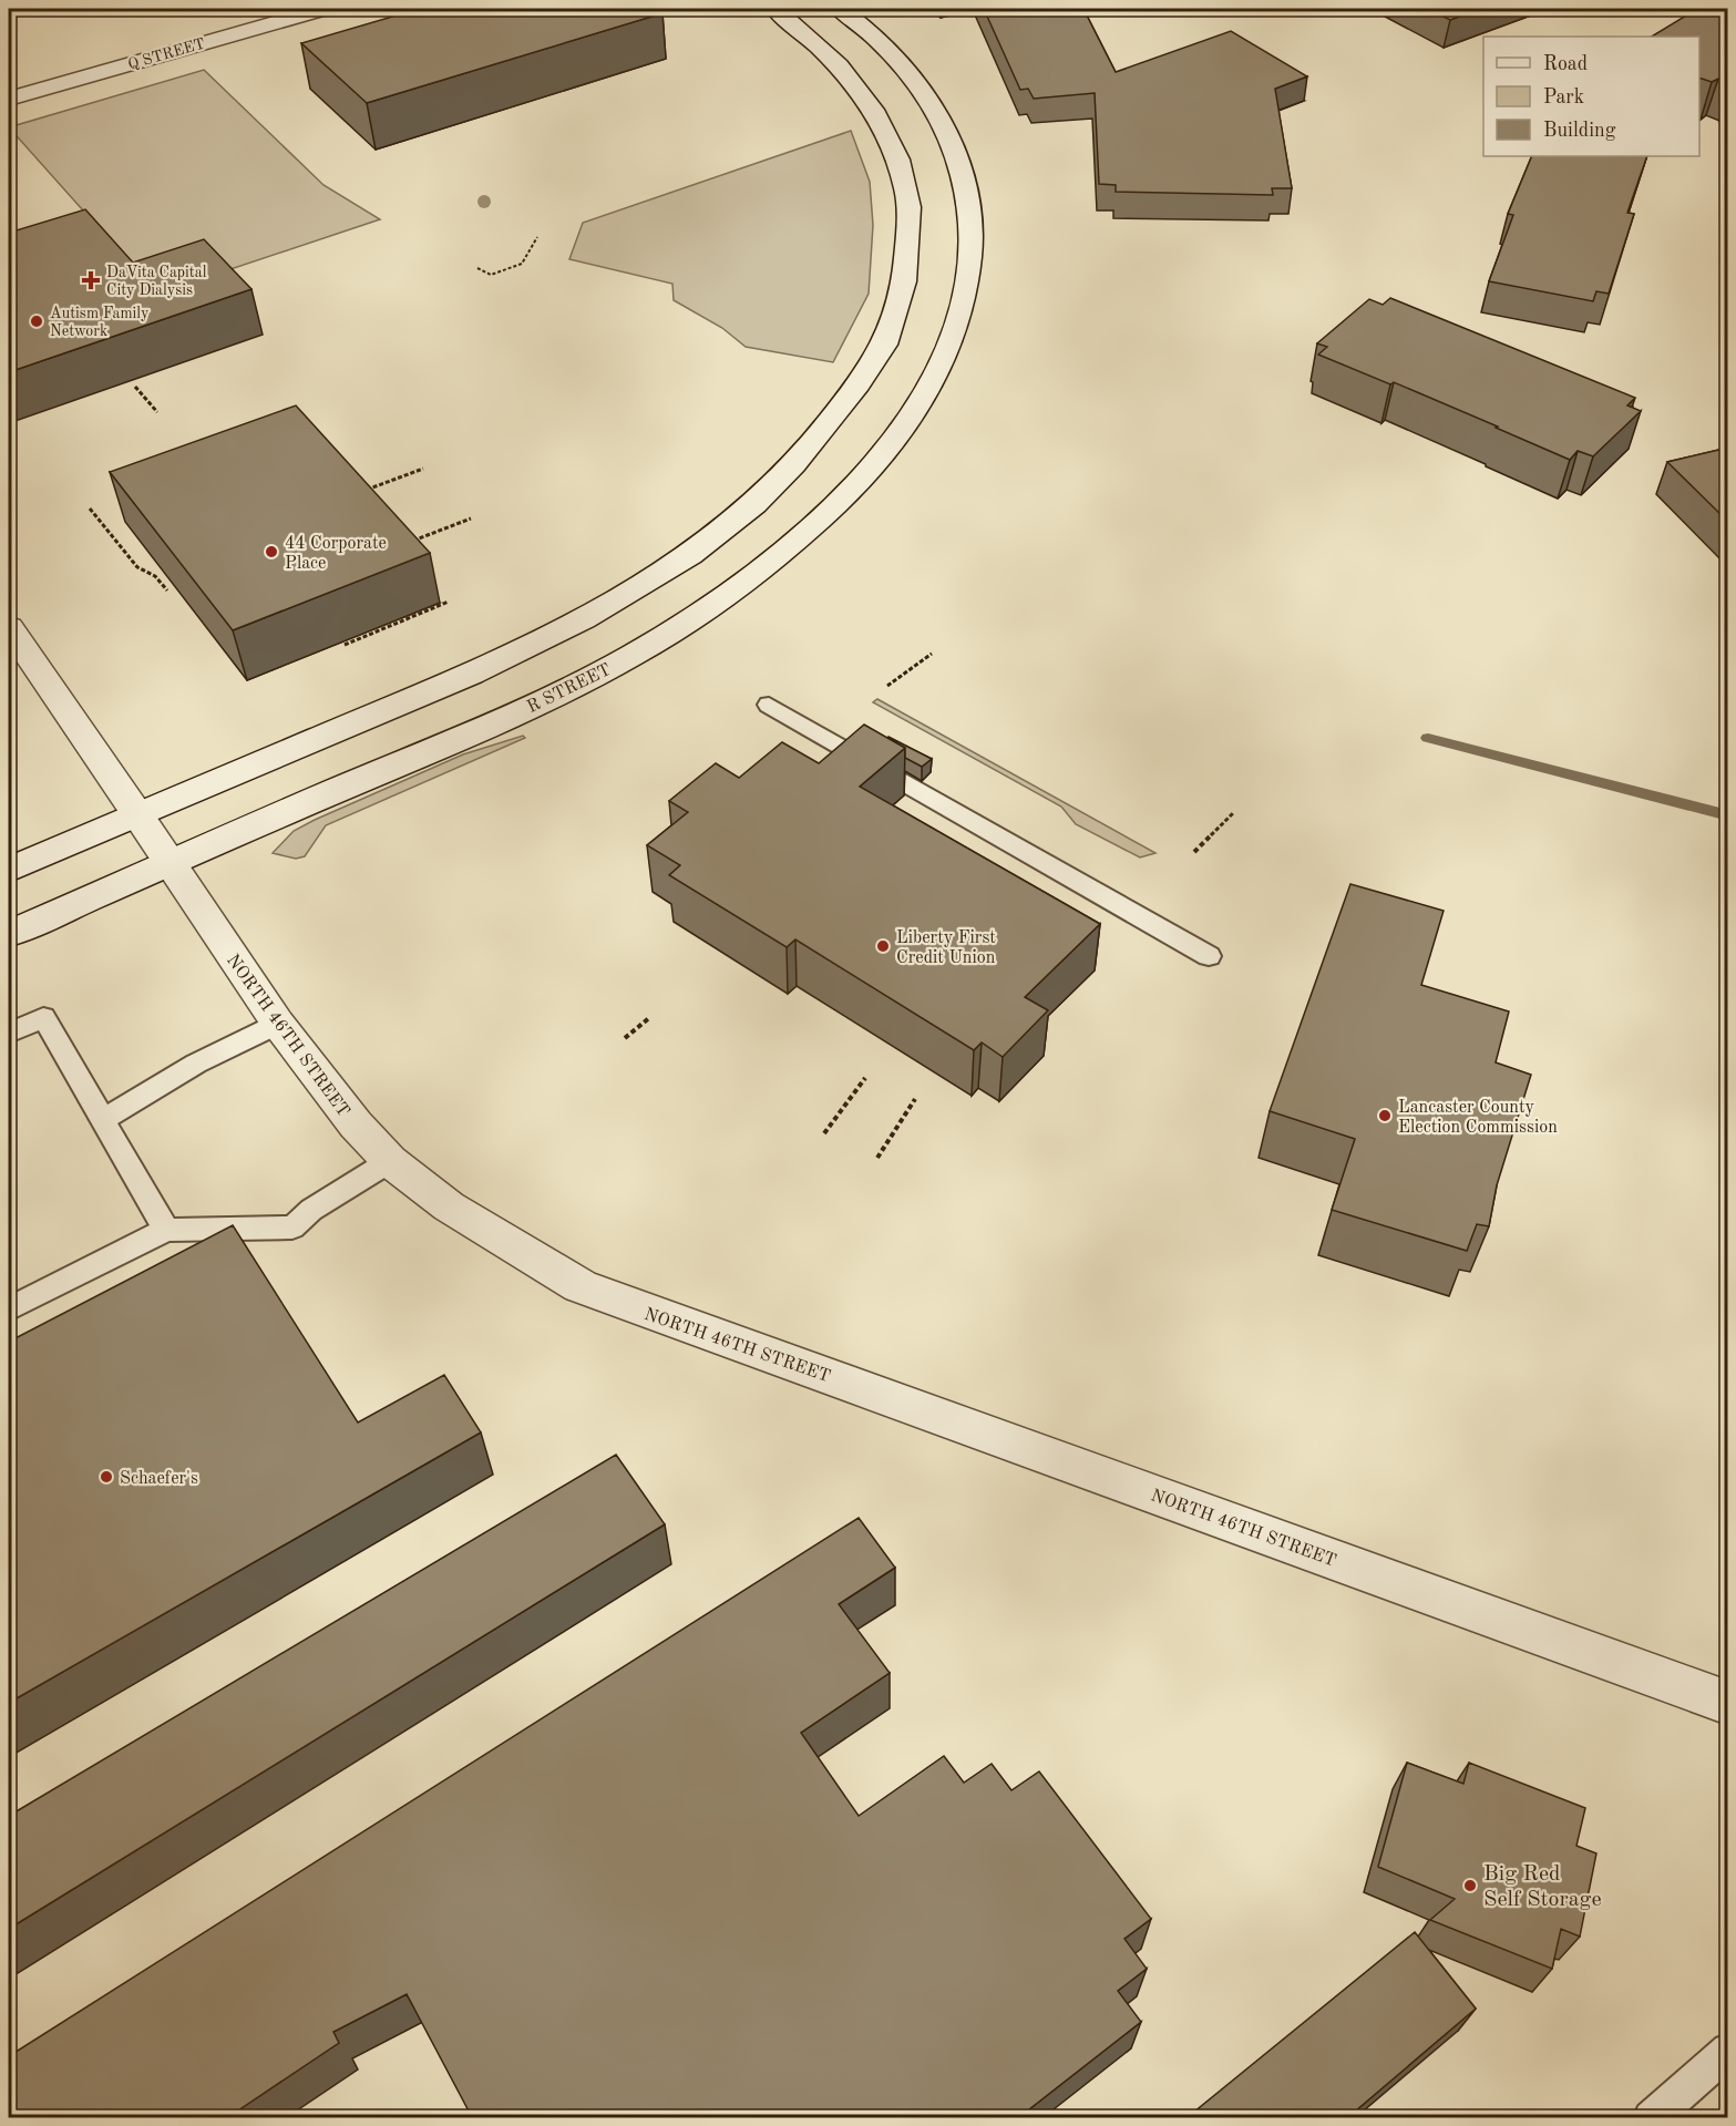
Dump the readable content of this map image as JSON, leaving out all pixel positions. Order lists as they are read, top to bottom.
{
  "streets": {
    "main road": ["Q STREET", "R STREET", "NORTH 46TH STREET"]
  },
  "crossings": [
    ["R STREET", "NORTH 46TH STREET"]
  ],
  "places": {
    "health": ["DaVita Capital City Dialysis"],
    "other": [
      "Autism Family Network",
      "44 Corporate Place",
      "Liberty First Credit Union",
      "Lancaster County Election Commission",
      "Schaefer's",
      "Big Red Self Storage"
    ]
  },
  "legend": ["Road", "Park", "Building"]
}
